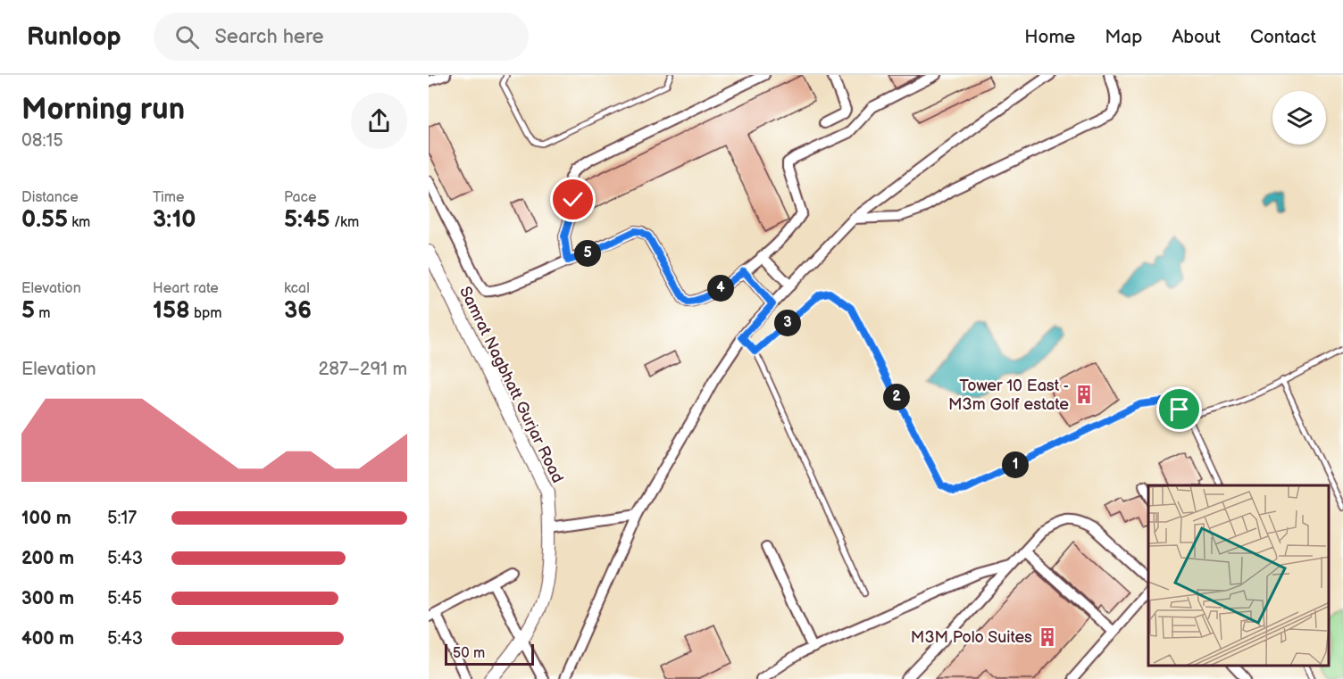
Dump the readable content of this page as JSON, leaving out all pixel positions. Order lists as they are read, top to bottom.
{
  "streets": {
    "street": ["Samrat Nagbhatt Gurjar Road"]
  },
  "places": {
    "building": ["Tower 10 East - M3m Golf estate", "M3M Polo Suites"]
  },
  "scale_bar": "50 m",
  "page": {
    "header": "Runloop",
    "search": "Search here",
    "nav": [
      "Home",
      "Map",
      "About",
      "Contact"
    ],
    "heading": ["Morning run", "08:15"],
    "stats": [
      ["Distance", "0.55 km"],
      ["Time", "3:10"],
      ["Pace", "5:45 /km"],
      ["Elevation", "5 m"],
      ["Heart rate", "158 bpm"],
      ["kcal", "36"]
    ],
    "pins": [
      "5",
      "4",
      "3",
      "2",
      "1"
    ],
    "chart": ["Elevation", "287–291 m"],
    "list": [
      {
        "name": "100 m",
        "note": "5:17"
      },
      {
        "name": "200 m",
        "note": "5:43"
      },
      {
        "name": "300 m",
        "note": "5:45"
      },
      {
        "name": "400 m",
        "note": "5:43"
      }
    ],
    "scale": "50 m"
  }
}
